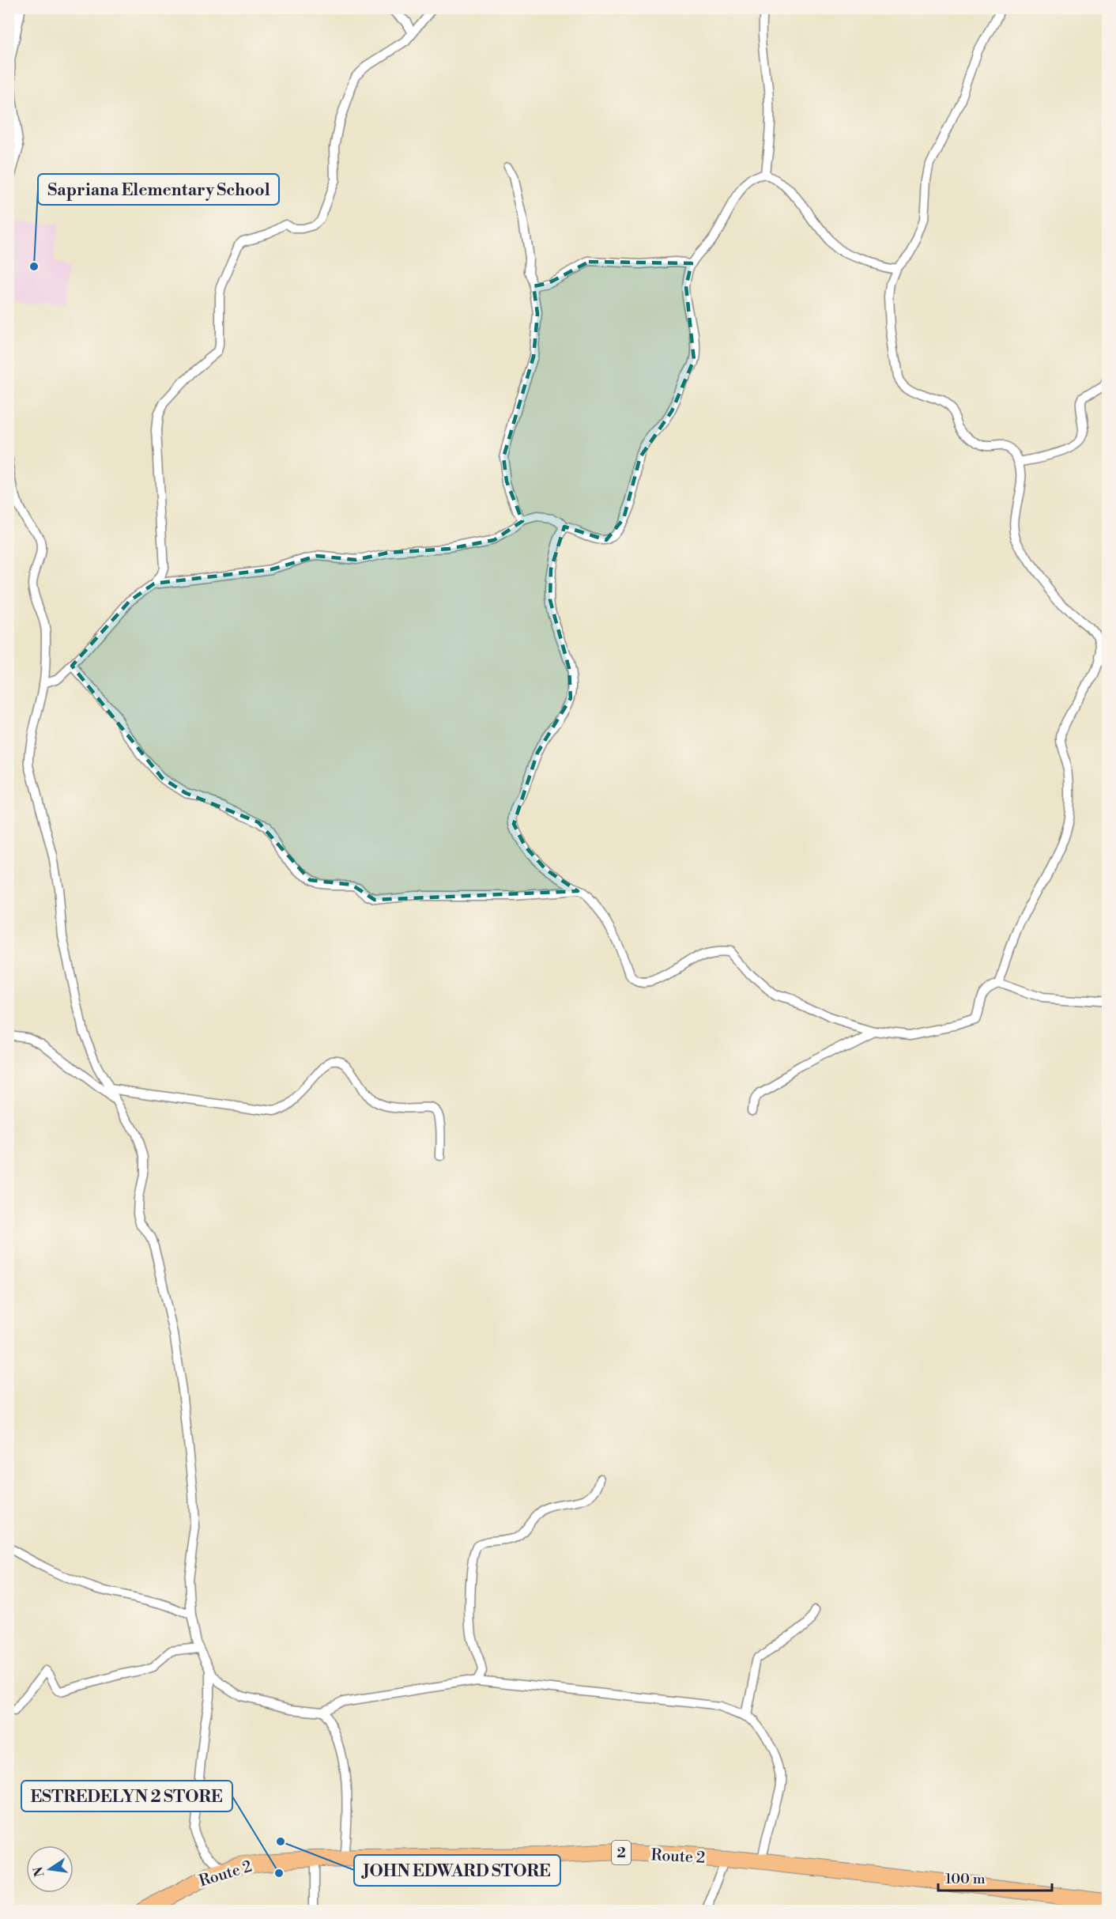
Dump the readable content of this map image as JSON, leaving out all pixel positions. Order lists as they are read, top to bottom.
{
  "streets": {
    "highway": ["2", "Route 2"]
  },
  "places": ["Sapriana Elementary School", "JOHN EDWARD STORE", "ESTREDELYN 2 STORE"],
  "scale_bar": "100 m",
  "north": "left"
}
